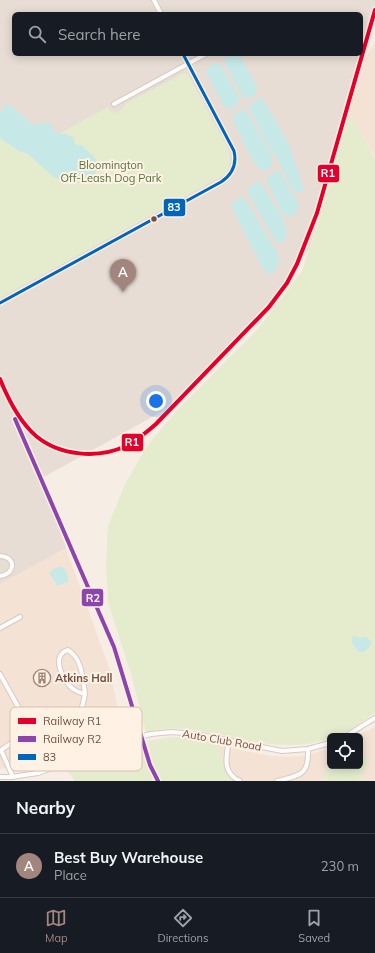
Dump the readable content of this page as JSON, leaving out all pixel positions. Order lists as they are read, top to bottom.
{
  "streets": {
    "street": ["Auto Club Road"]
  },
  "parks": ["Bloomington Off-Leash Dog Park"],
  "places": {
    "building": ["Atkins Hall"]
  },
  "lines": ["rail line R1", "transit line 83", "rail line R2"],
  "legend": ["Railway R1", "Railway R2", "83"],
  "page": {
    "search": "Search here",
    "pins": "A",
    "heading": "Nearby",
    "list": [
      {
        "mark": "A",
        "name": "Best Buy Warehouse",
        "note": "Place",
        "value": "230 m"
      }
    ],
    "nav": ["Map", "Directions", "Saved"]
  }
}
